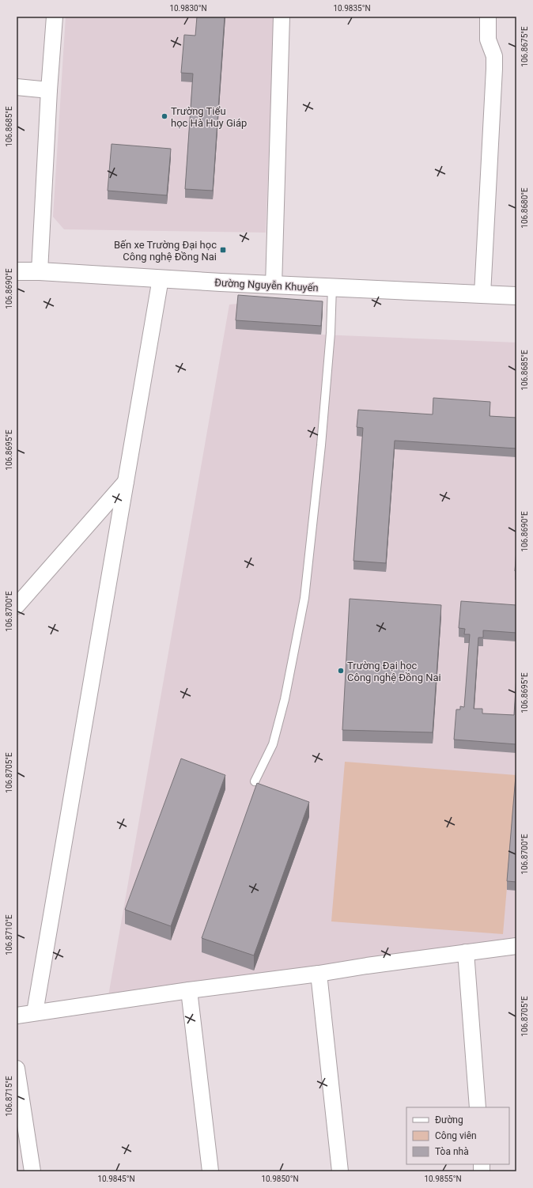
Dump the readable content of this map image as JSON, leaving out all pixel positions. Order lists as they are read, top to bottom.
{
  "streets": {
    "street": ["Đường Nguyễn Khuyến"]
  },
  "places": {
    "other": ["Trường Tiểu học Hà Huy Giáp", "Trường Đại học Công nghệ Đồng Nai"],
    "transit": ["Bến xe Trường Đại học Công nghệ Đồng Nai"]
  },
  "legend": ["Đường", "Công viên", "Tòa nhà"],
  "coordinates": [
    "10.9830°N",
    "10.9835°N",
    "106.8675°E",
    "106.8685°E",
    "106.8680°E",
    "106.8690°E",
    "106.8695°E",
    "106.8700°E",
    "106.8705°E",
    "106.8710°E",
    "106.8715°E",
    "10.9845°N",
    "10.9850°N",
    "10.9855°N"
  ]
}
